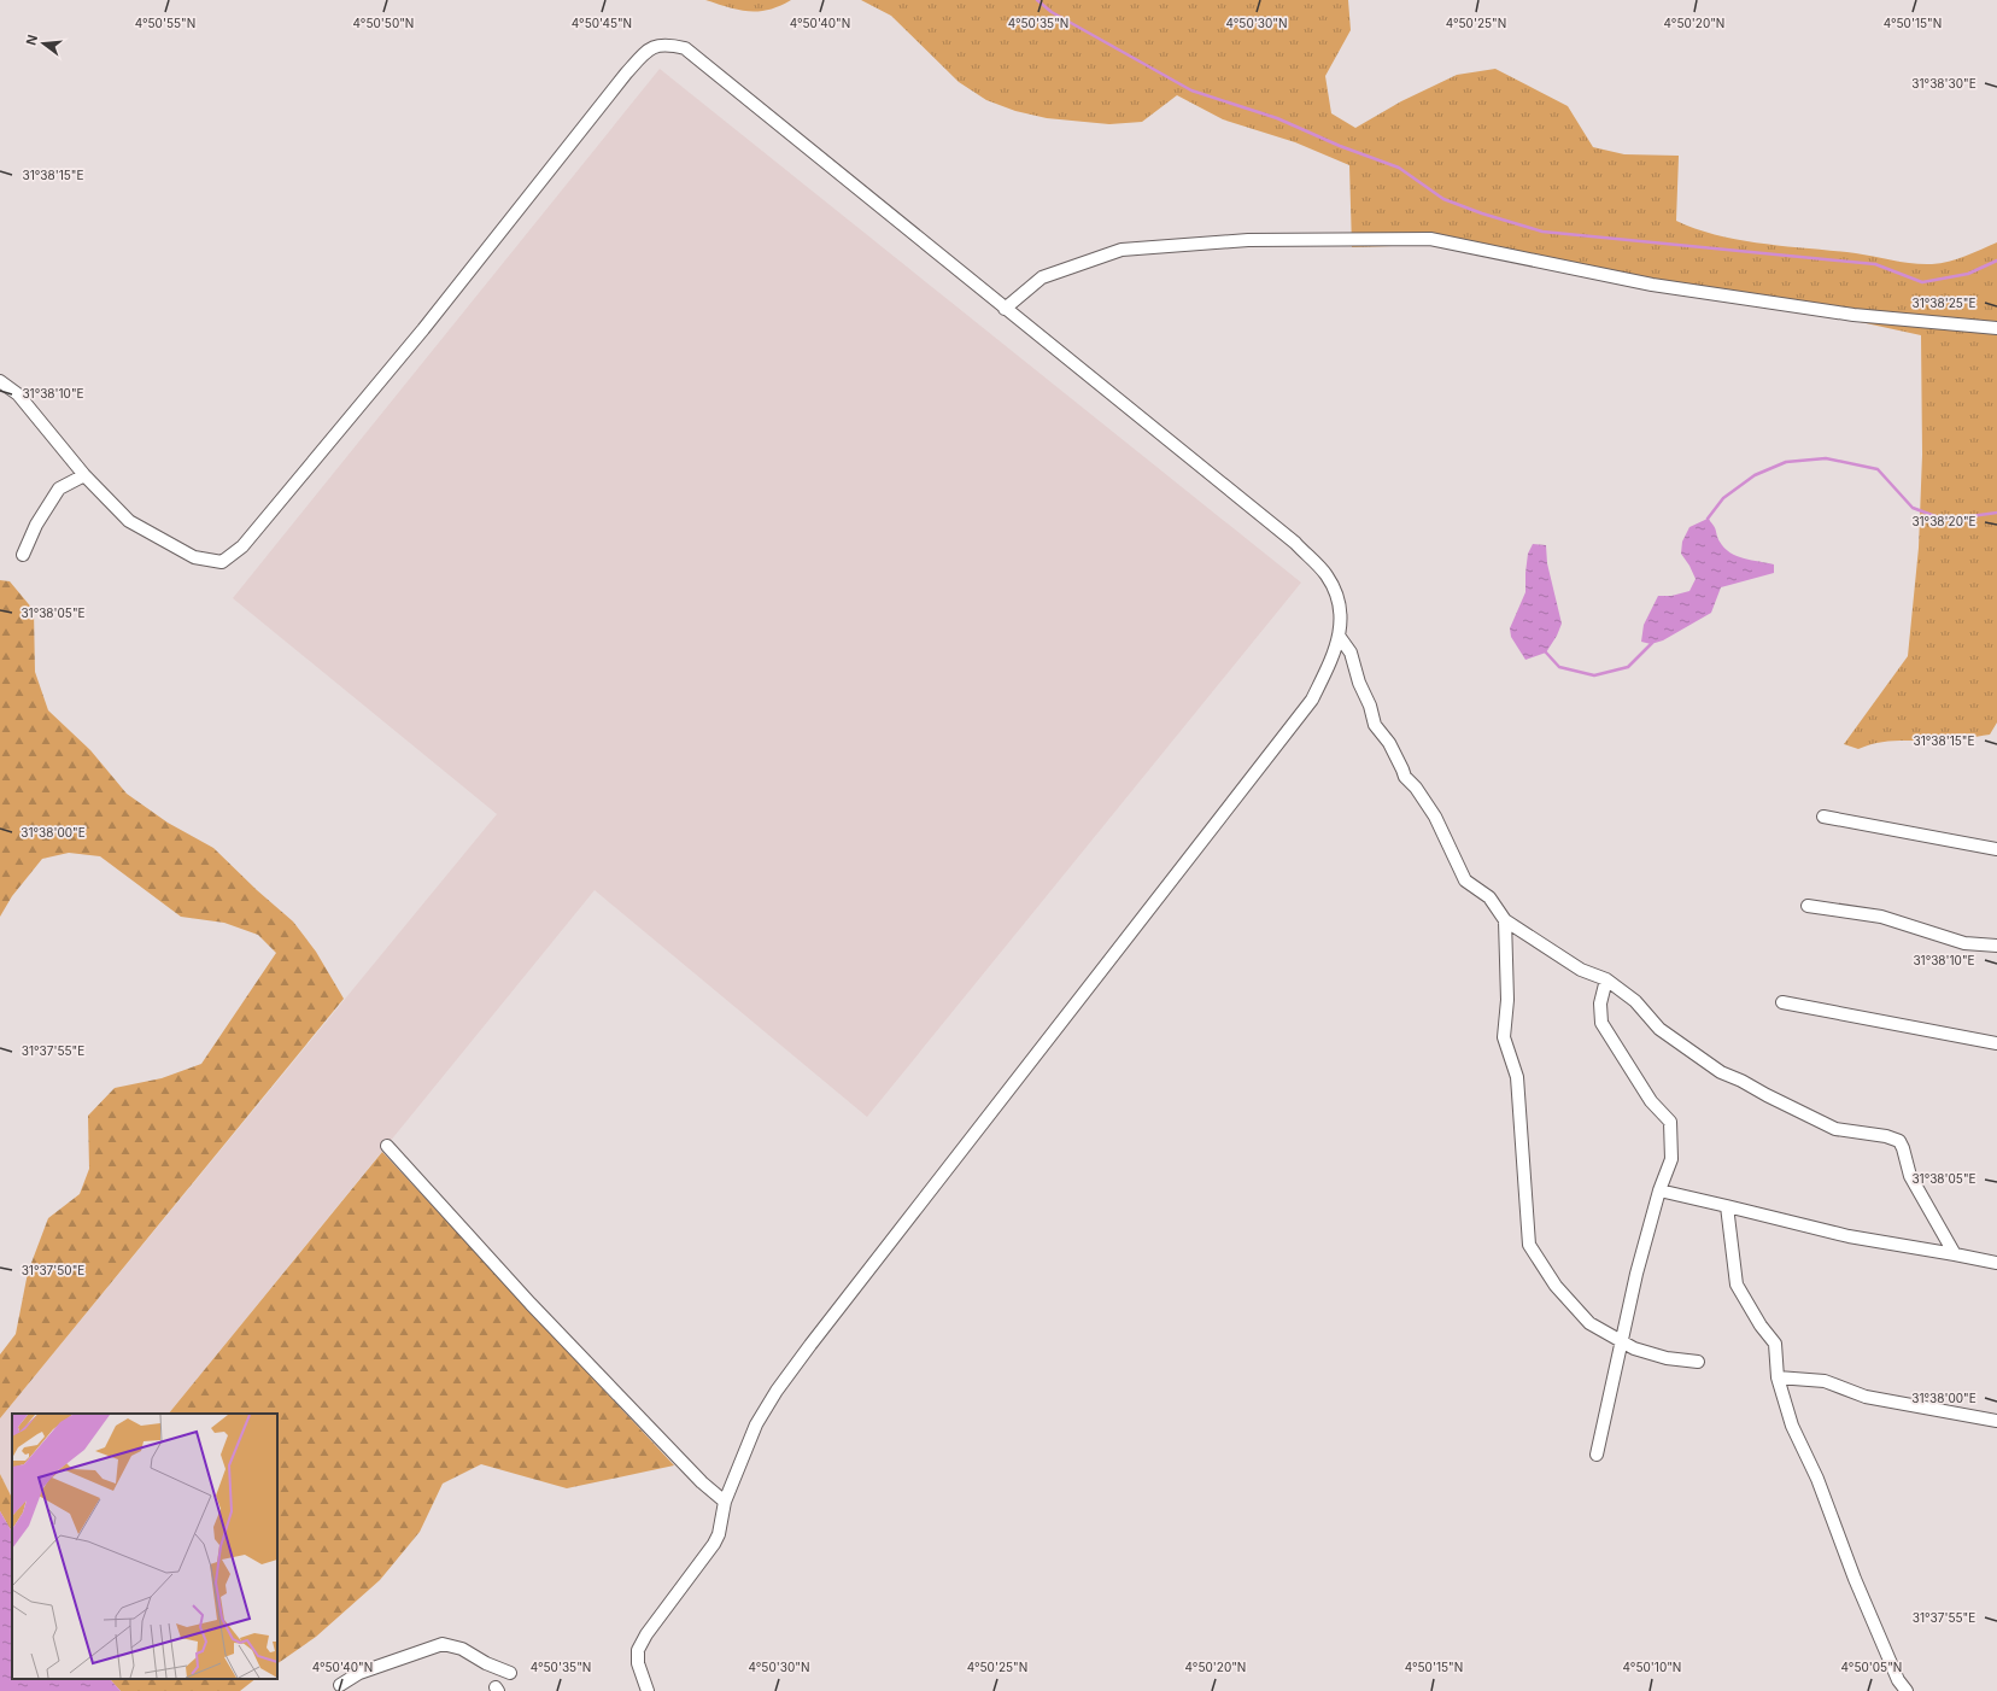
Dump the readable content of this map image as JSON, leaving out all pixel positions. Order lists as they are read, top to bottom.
{
  "north": "left",
  "coordinates": [
    "4°50'55\"N",
    "4°50'50\"N",
    "4°50'45\"N",
    "4°50'40\"N",
    "4°50'35\"N",
    "4°50'30\"N",
    "4°50'25\"N",
    "4°50'20\"N",
    "4°50'15\"N",
    "31°38'30\"E",
    "31°38'15\"E",
    "31°38'25\"E",
    "31°38'10\"E",
    "31°38'20\"E",
    "31°38'05\"E",
    "31°38'00\"E",
    "31°37'55\"E",
    "31°37'50\"E",
    "4°50'10\"N",
    "4°50'05\"N"
  ]
}
